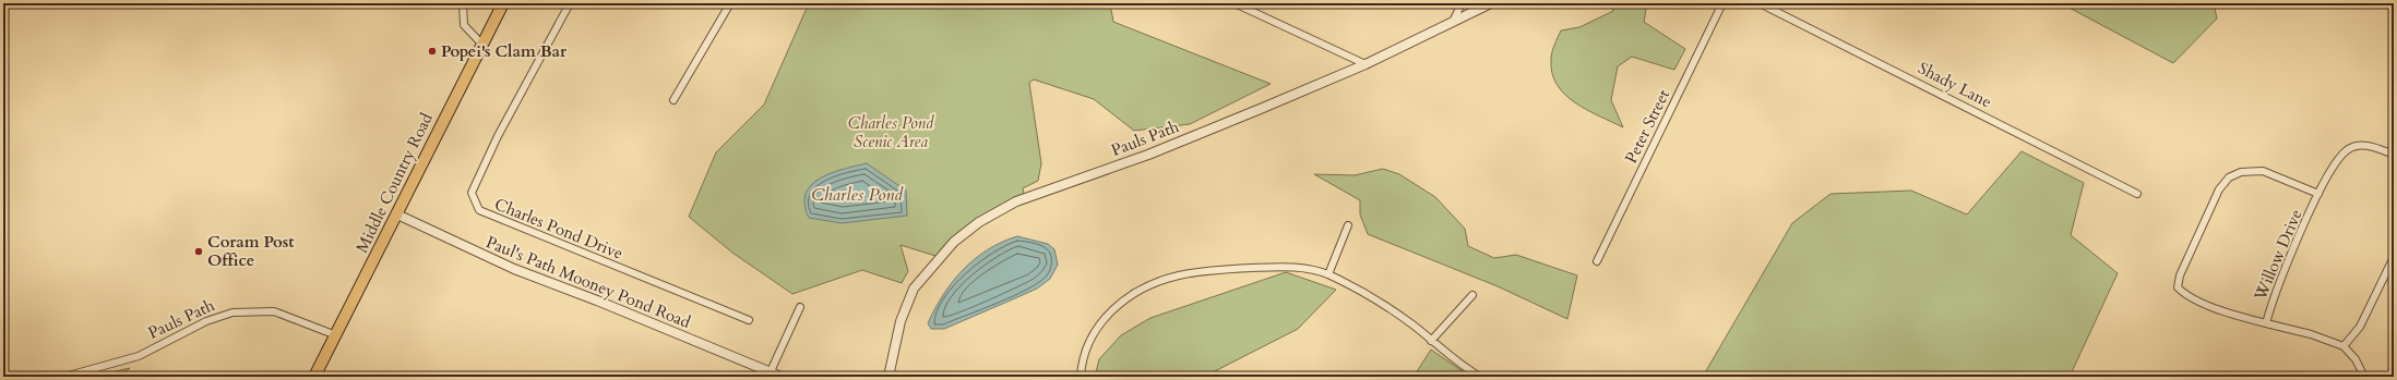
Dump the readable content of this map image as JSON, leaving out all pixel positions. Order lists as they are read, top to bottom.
{
  "streets": {
    "main road": ["Middle Country Road"],
    "street": [
      "Shady Lane",
      "Peter Street",
      "Pauls Path",
      "Charles Pond Drive",
      "Willow Drive",
      "Paul's Path Mooney Pond Road"
    ]
  },
  "crossings": [
    ["Pauls Path", "Middle Country Road"],
    ["Middle Country Road", "Paul's Path Mooney Pond Road"]
  ],
  "water": ["Charles Pond"],
  "parks": ["Charles Pond Scenic Area"],
  "places": ["Popei's Clam Bar", "Coram Post Office"]
}
